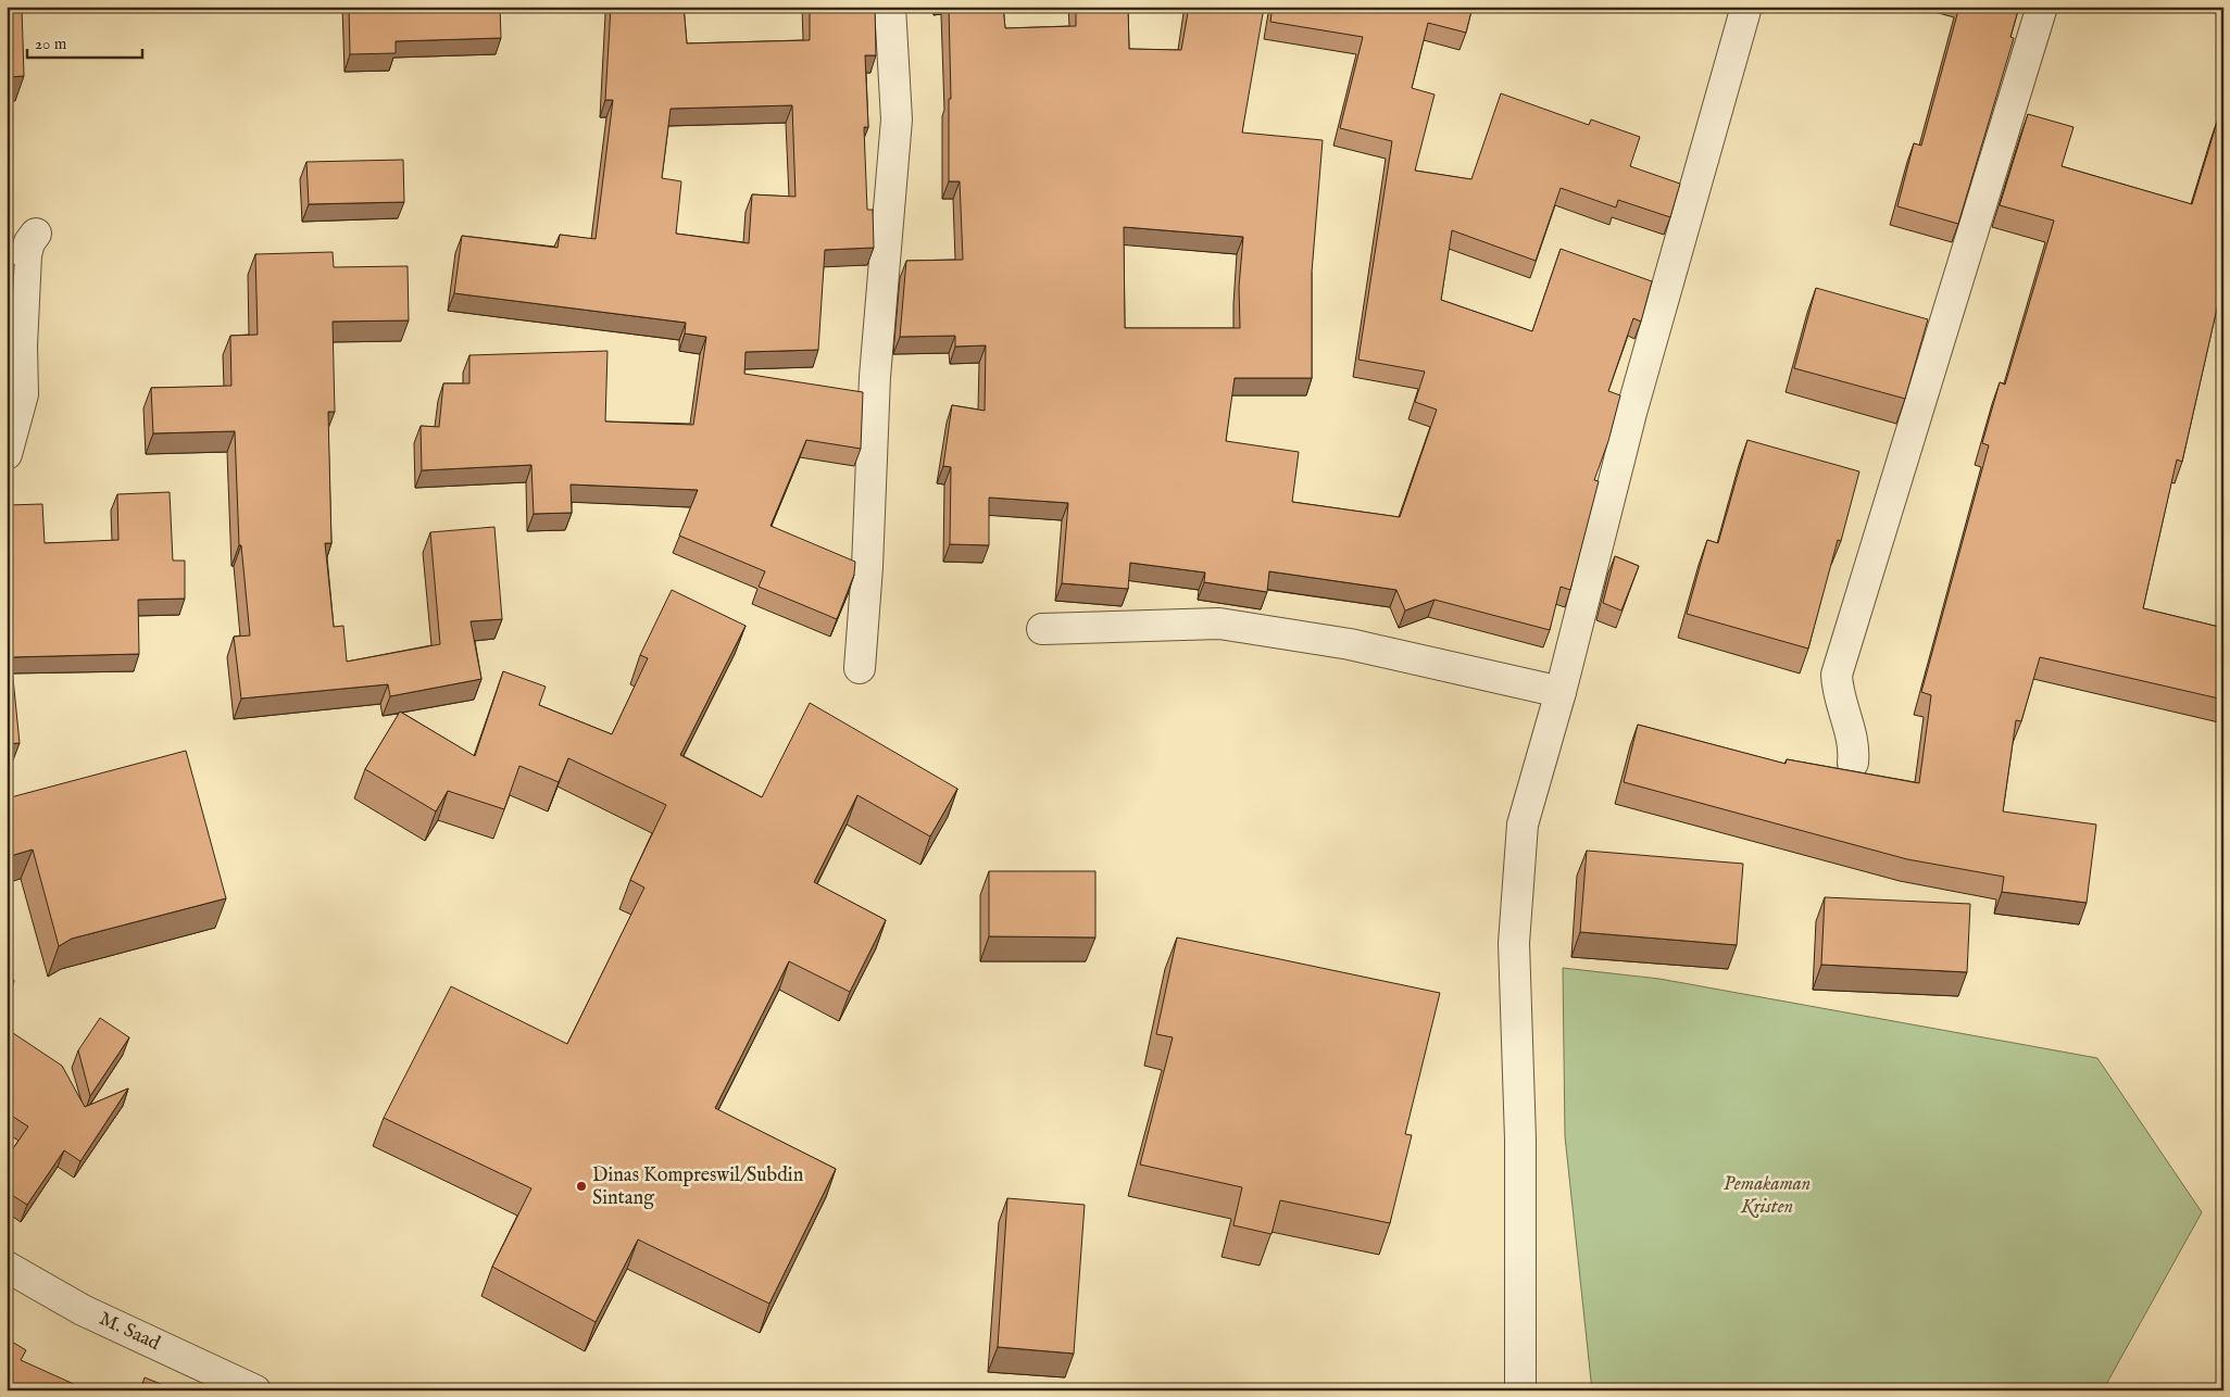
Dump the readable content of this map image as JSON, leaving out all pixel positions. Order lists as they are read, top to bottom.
{
  "streets": {
    "street": ["M. Saad"]
  },
  "parks": ["Pemakaman Kristen"],
  "places": ["Dinas Kompreswil/Subdin Sintang"],
  "scale_bar": "20 m"
}
